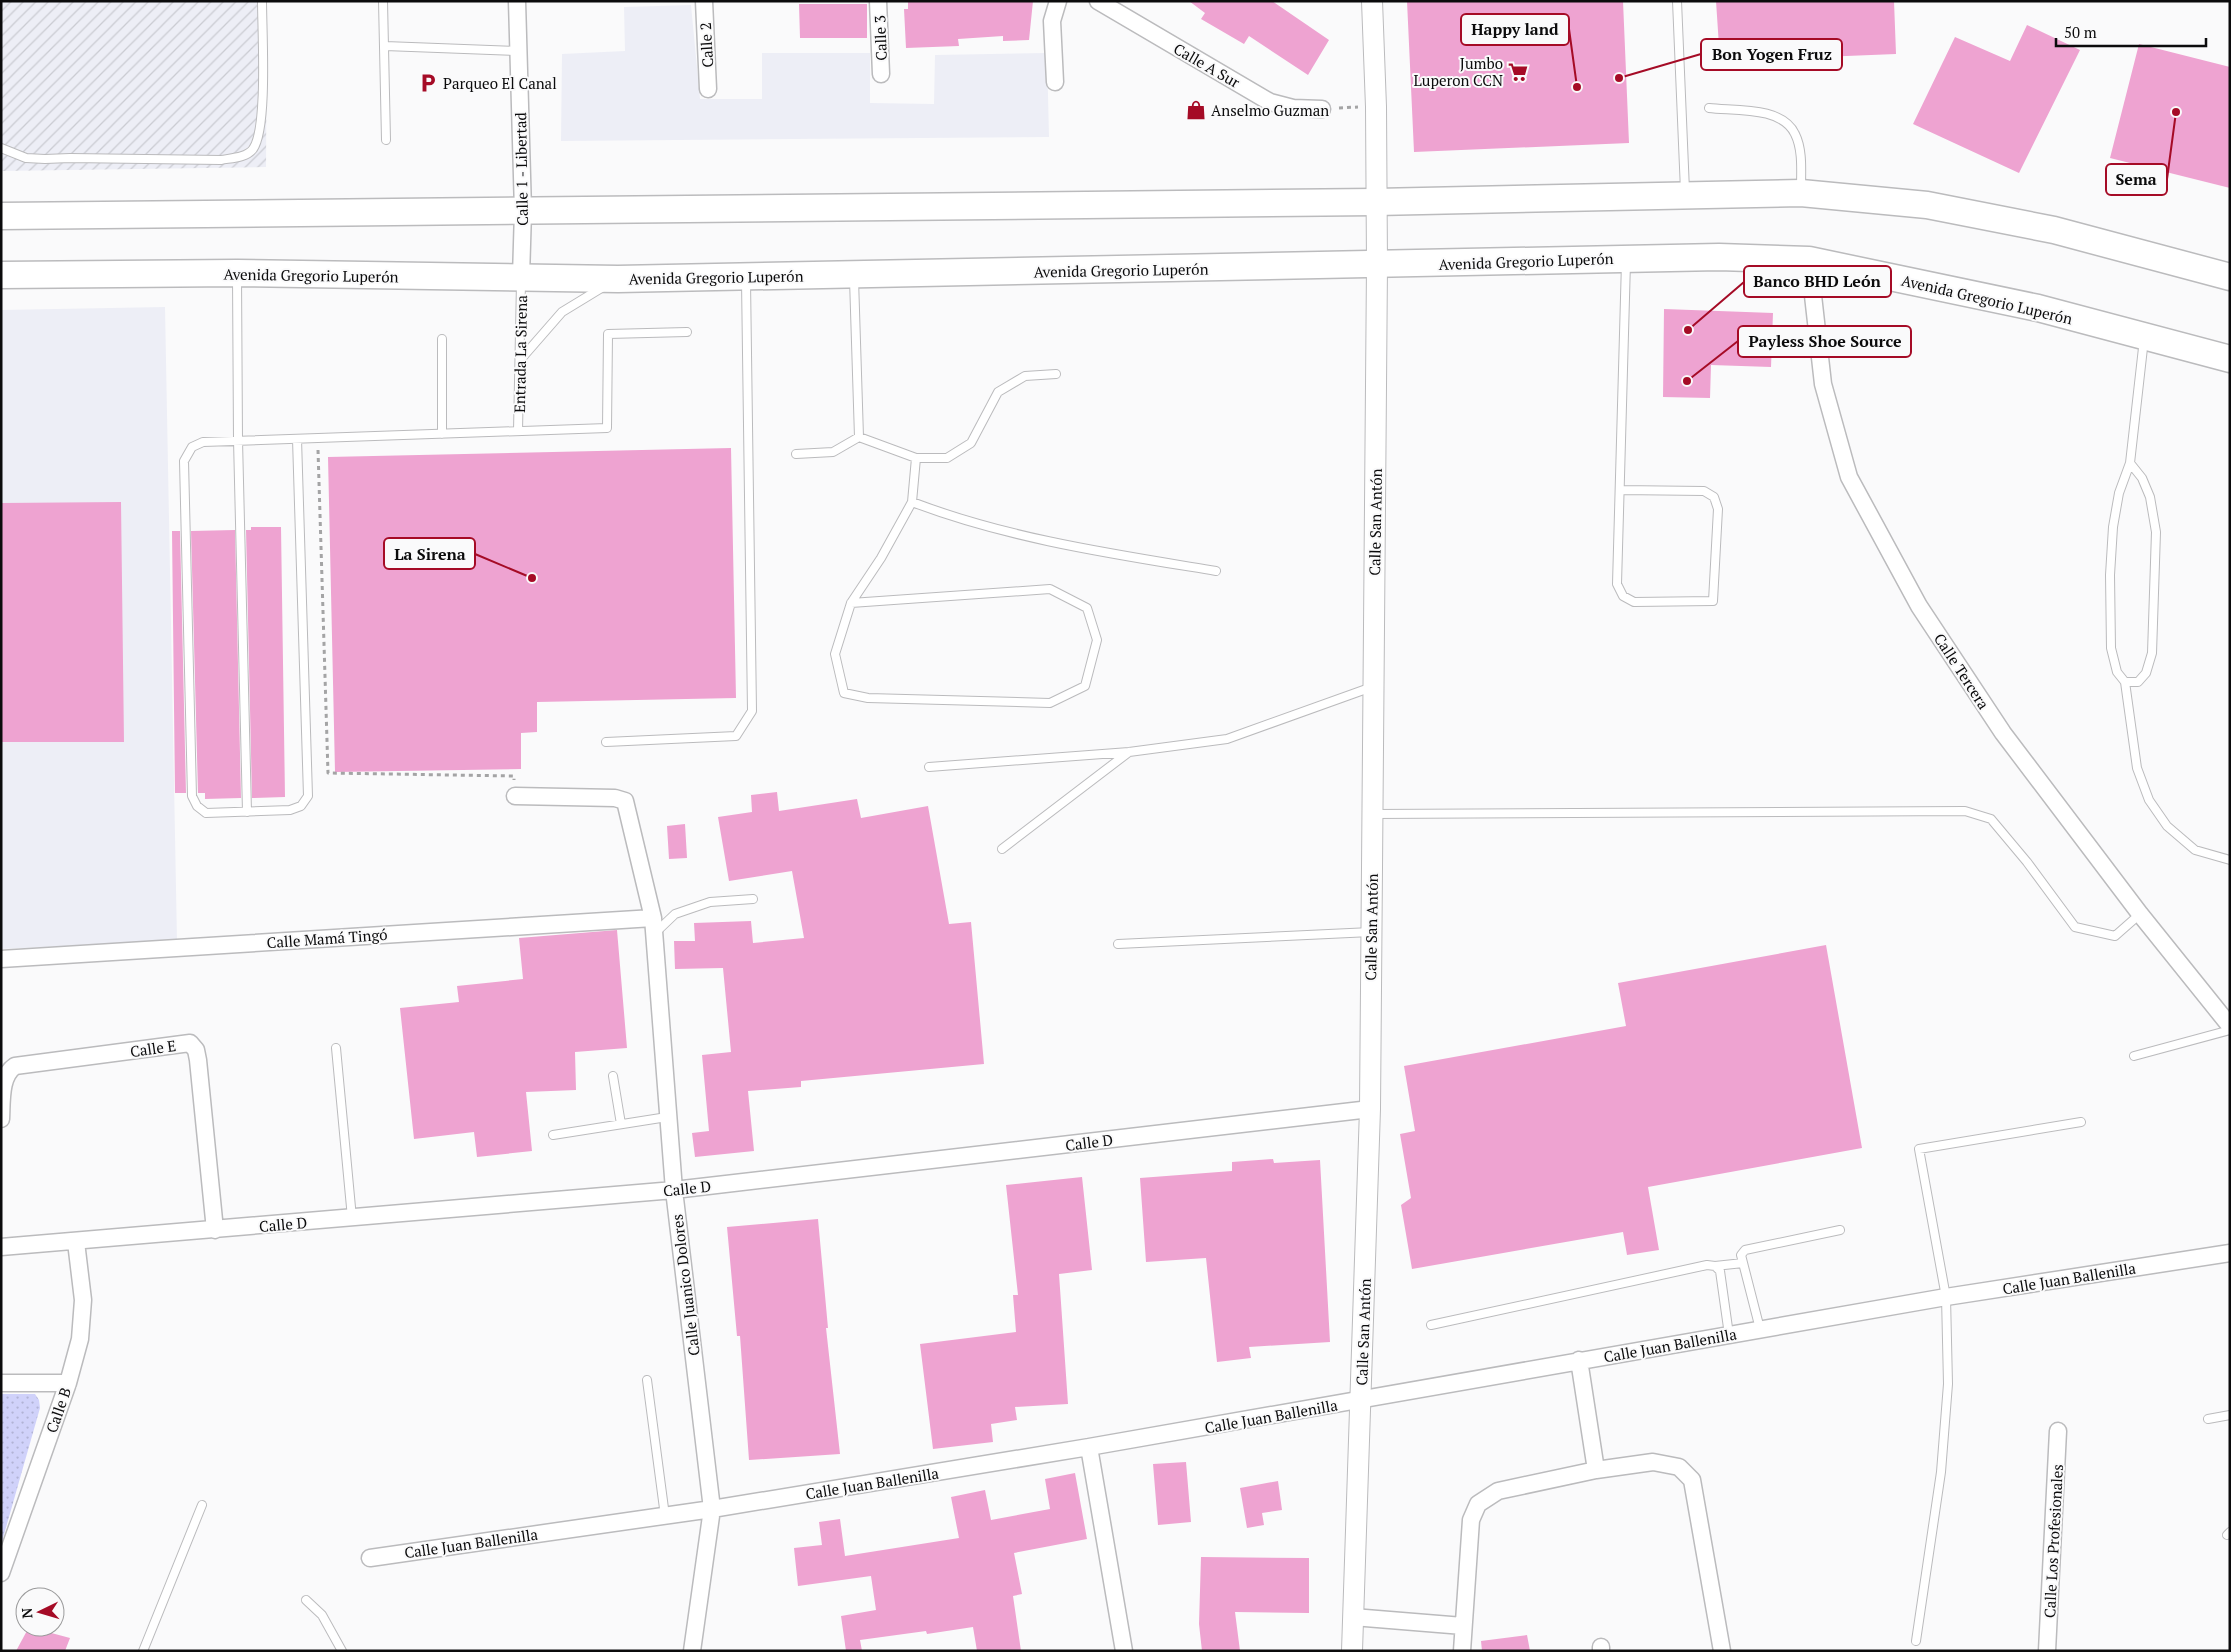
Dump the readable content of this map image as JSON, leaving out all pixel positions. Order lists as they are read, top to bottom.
{
  "streets": {
    "main road": ["Avenida Gregorio Luperón"],
    "street": [
      "Calle 3",
      "Calle 2",
      "Calle A Sur",
      "Calle 1 - Libertad",
      "Calle San Antón",
      "Calle Tercera",
      "Calle Mamá Tingó",
      "Calle E",
      "Calle D",
      "Calle Juan Ballenilla",
      "Calle Juanico Dolores",
      "Calle B",
      "Calle Los Profesionales"
    ],
    "lane": ["Entrada La Sirena"]
  },
  "crossings": [
    ["Calle 1 - Libertad", "Avenida Gregorio Luperón"],
    ["Calle 1 - Libertad", "Entrada La Sirena"],
    ["Avenida Gregorio Luperón", "Entrada La Sirena"],
    ["Avenida Gregorio Luperón", "Calle San Antón"],
    ["Avenida Gregorio Luperón", "Calle Tercera"],
    ["Calle San Antón", "Calle D"],
    ["Calle San Antón", "Calle Juan Ballenilla"],
    ["Calle Mamá Tingó", "Calle Juanico Dolores"],
    ["Calle E", "Calle D"],
    ["Calle D", "Calle Juanico Dolores"],
    ["Calle D", "Calle B"],
    ["Calle Juan Ballenilla", "Calle Juanico Dolores"]
  ],
  "places": {
    "supermarket": ["Jumbo Luperon CCN"],
    "other": [
      "Bon Yogen Fruz",
      "Happy land",
      "Sema",
      "Banco BHD León",
      "Payless Shoe Source",
      "La Sirena"
    ],
    "parking": ["Parqueo El Canal"],
    "shop": ["Anselmo Guzman"]
  },
  "scale_bar": "50 m",
  "north": "left"
}
